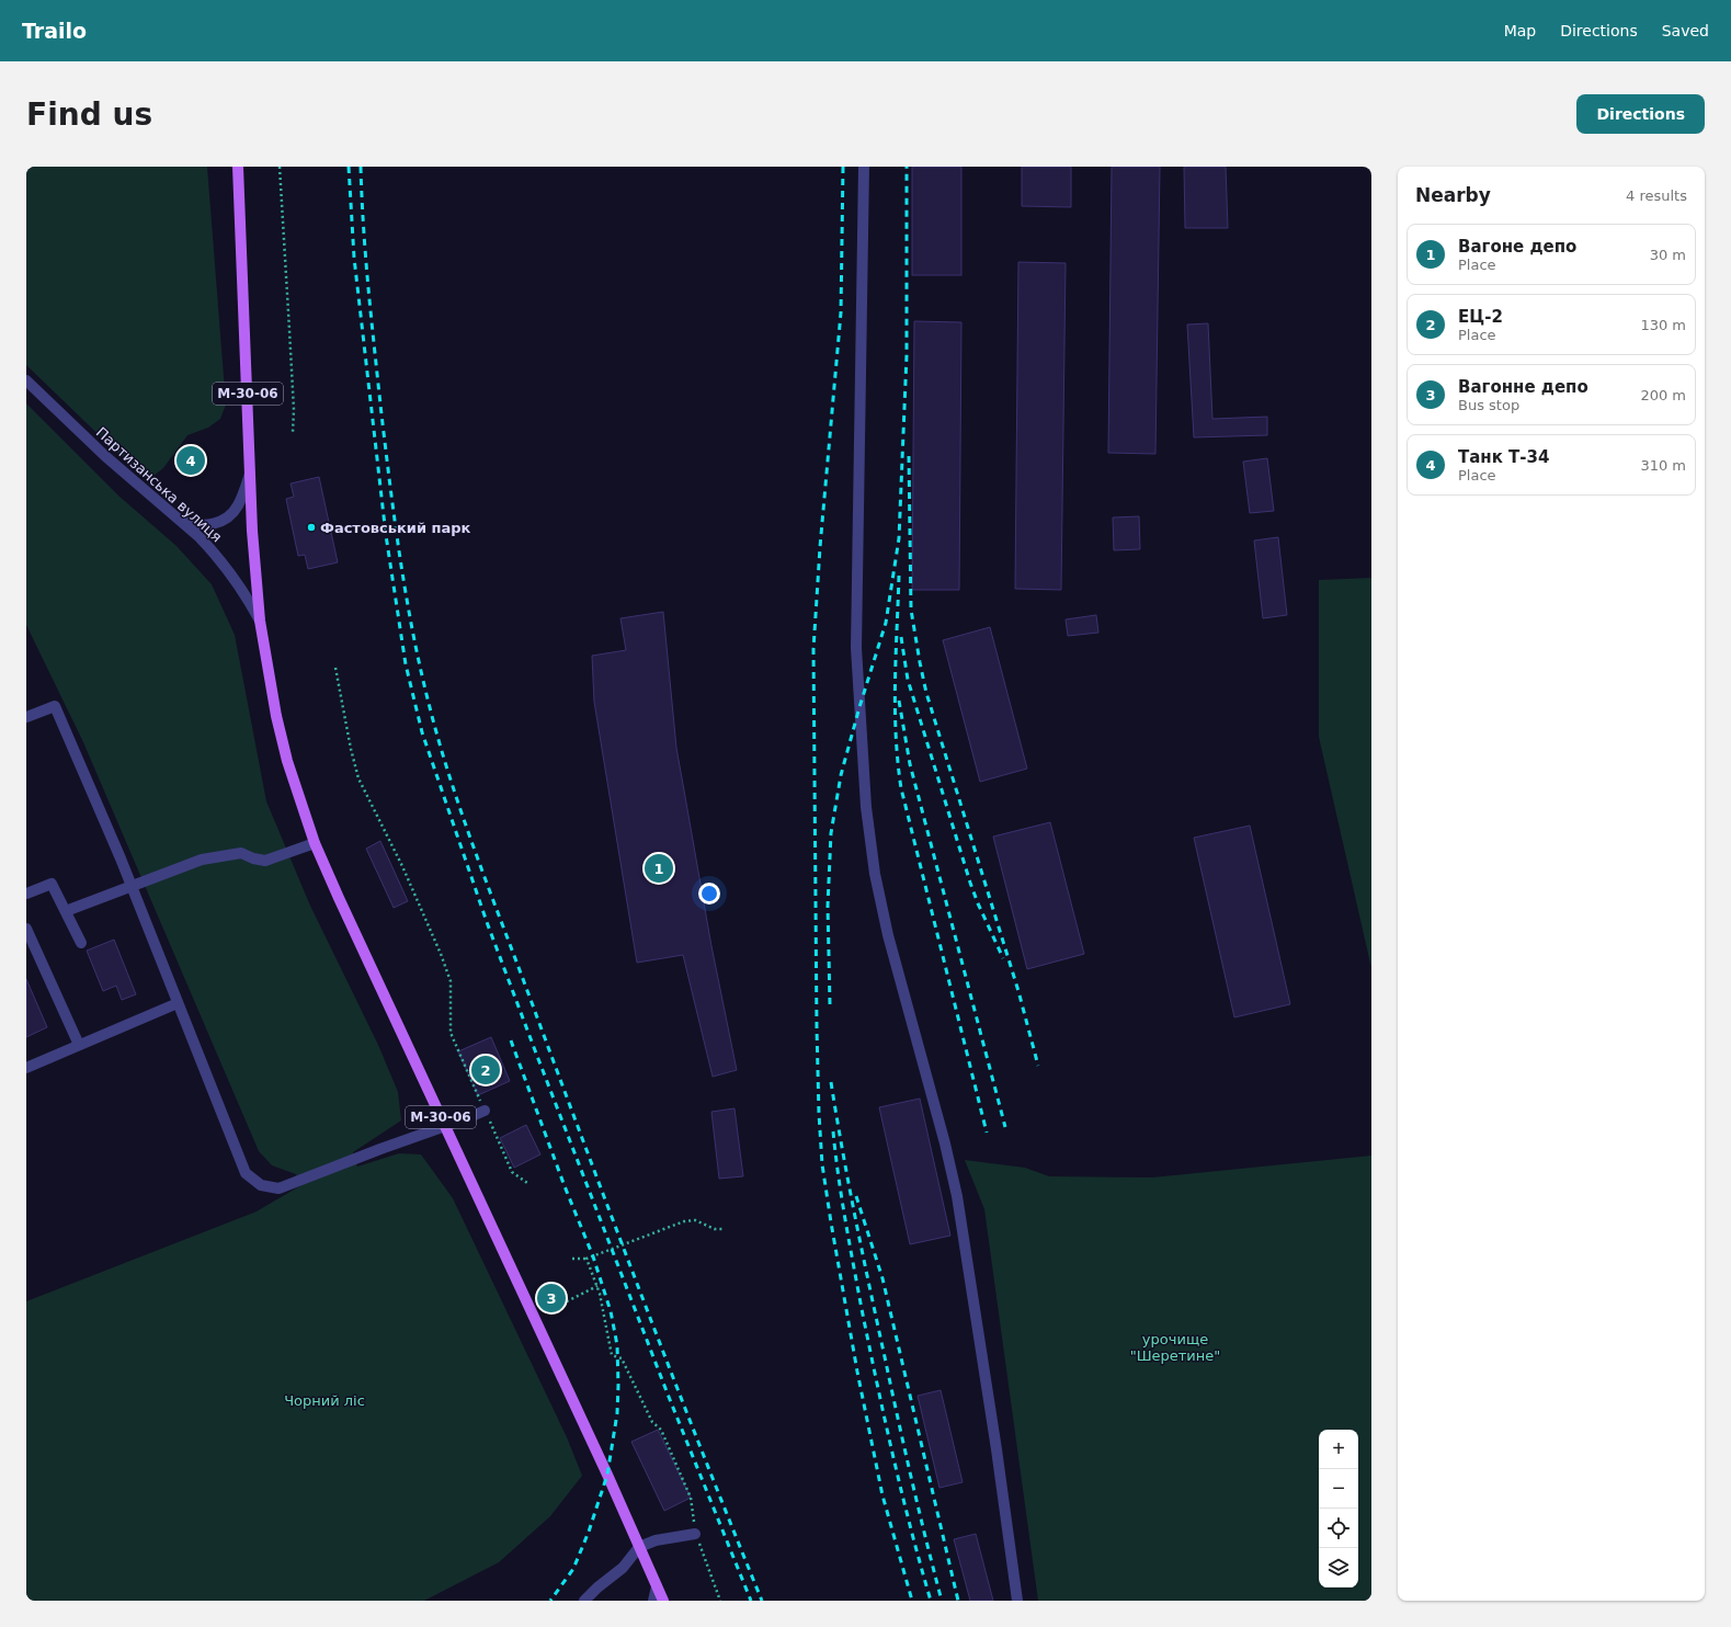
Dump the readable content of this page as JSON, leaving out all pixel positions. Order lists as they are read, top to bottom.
{
  "streets": {
    "main road": ["М-30-06"],
    "street": ["Партизанська вулиця"]
  },
  "crossings": [
    ["М-30-06", "Партизанська вулиця"]
  ],
  "parks": ["урочище \"Шеретине\"", "Чорний ліс"],
  "places": ["Фастовський парк"],
  "page": {
    "header": "Trailo",
    "nav": ["Map", "Directions", "Saved"],
    "buttons": "Directions",
    "title": "Find us",
    "heading": ["Nearby", "4 results"],
    "list": [
      {
        "mark": "1",
        "name": "Вагоне депо",
        "note": "Place",
        "value": "30 m"
      },
      {
        "mark": "2",
        "name": "ЕЦ-2",
        "note": "Place",
        "value": "130 m"
      },
      {
        "mark": "3",
        "name": "Вагонне депо",
        "note": "Bus stop",
        "value": "200 m"
      },
      {
        "mark": "4",
        "name": "Танк Т-34",
        "note": "Place",
        "value": "310 m"
      }
    ],
    "pins": [
      "4",
      "1",
      "2",
      "3"
    ],
    "map_buttons": ["+", "−"]
  }
}
